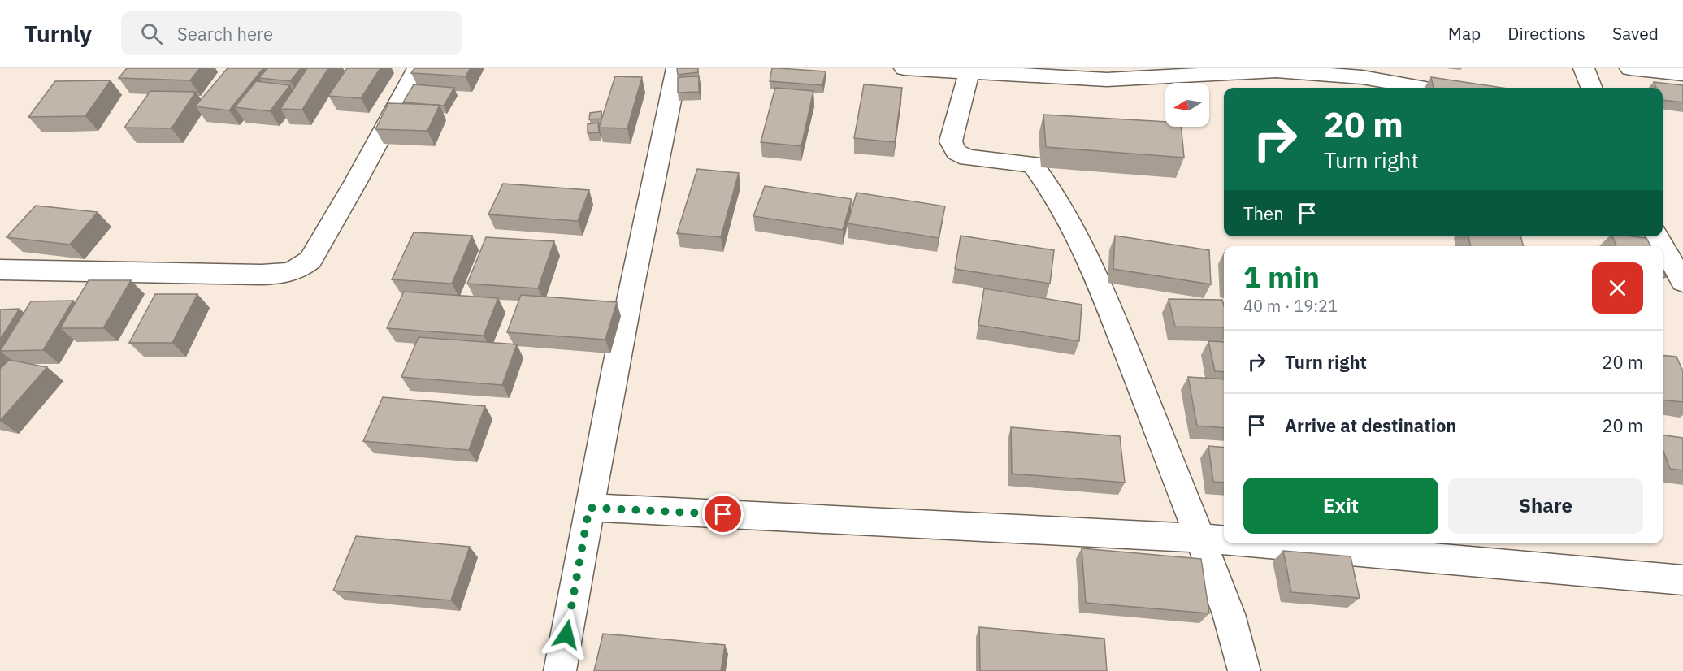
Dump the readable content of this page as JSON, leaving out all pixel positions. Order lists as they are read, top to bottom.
{
  "north": "left",
  "page": {
    "header": "Turnly",
    "search": "Search here",
    "nav": ["Map", "Directions", "Saved"],
    "turn": ["20 m", "Turn right"],
    "then": "Then",
    "heading": ["1 min", "40 m · 19:21"],
    "list": [
      {
        "name": "Turn right",
        "value": "20 m"
      },
      {
        "name": "Arrive at destination",
        "value": "20 m"
      }
    ],
    "buttons": ["Exit", "Share"]
  }
}
